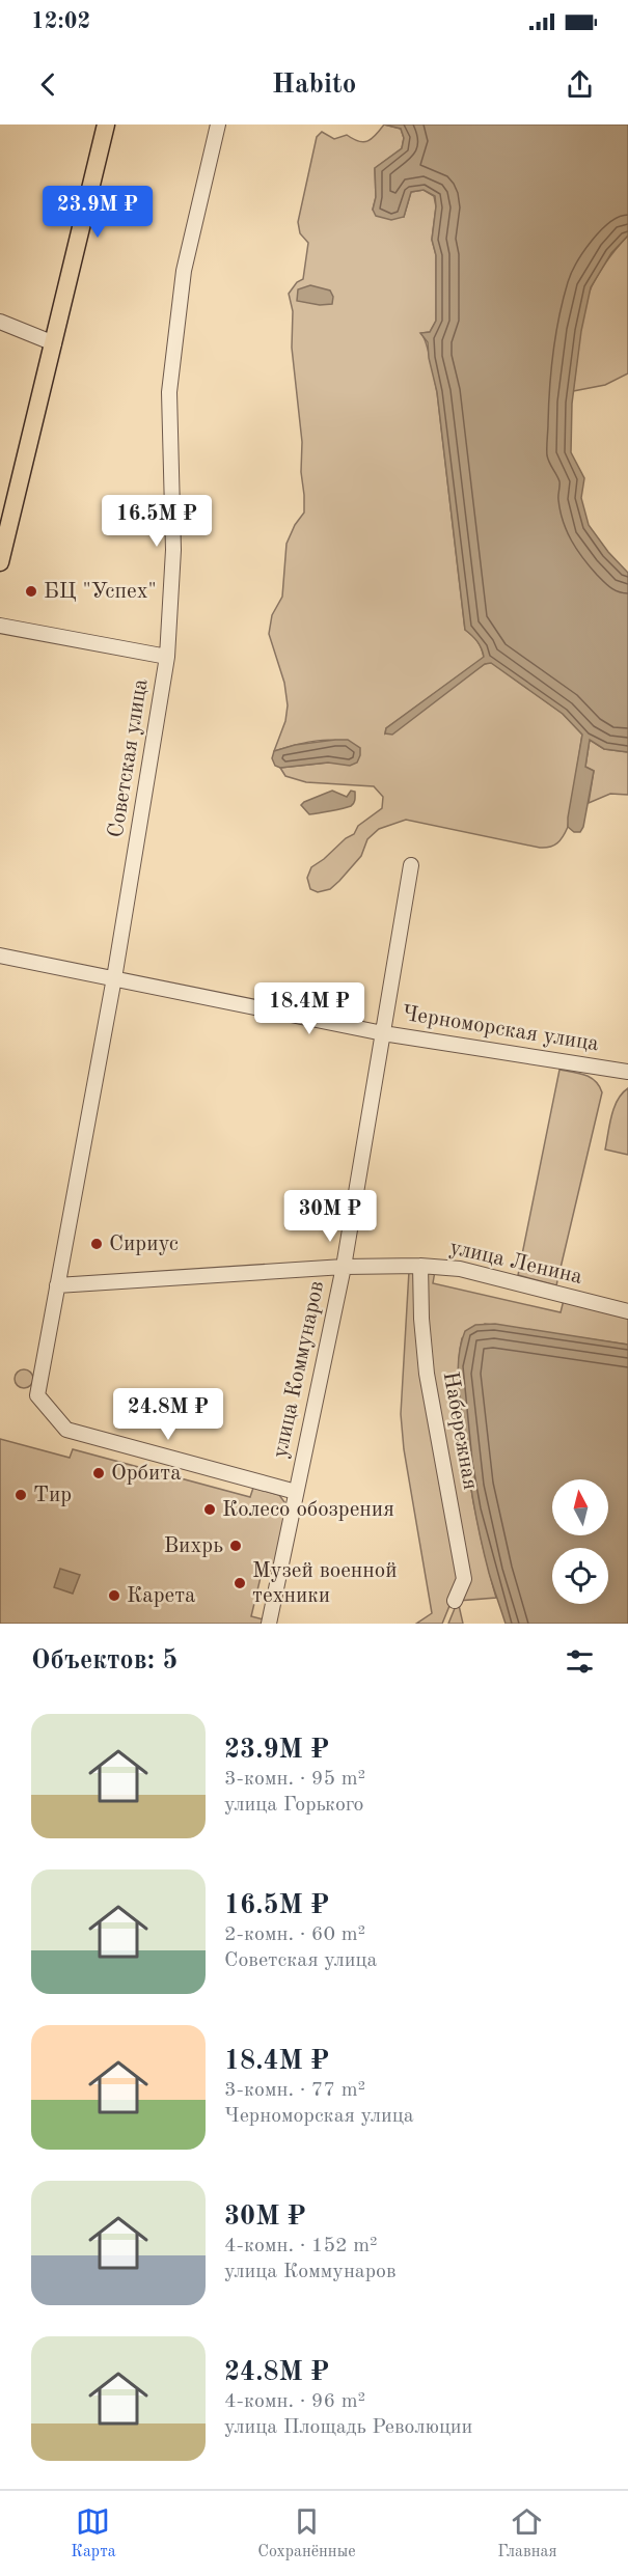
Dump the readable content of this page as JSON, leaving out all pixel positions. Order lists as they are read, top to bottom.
{
  "streets": {
    "street": [
      "Советская улица",
      "Черноморская улица",
      "улица Ленина",
      "улица Коммунаров",
      "Набережная"
    ]
  },
  "crossings": [
    ["Советская улица", "Черноморская улица"],
    ["Советская улица", "улица Ленина"],
    ["Советская улица", "улица Коммунаров"],
    ["Черноморская улица", "улица Коммунаров"],
    ["улица Ленина", "улица Коммунаров"],
    ["улица Ленина", "Набережная"]
  ],
  "places": [
    "БЦ \"Успех\"",
    "Сириус",
    "Орбита",
    "Тир",
    "Колесо обозрения",
    "Вихрь",
    "Музей военной техники",
    "Карета"
  ],
  "north": "top",
  "page": {
    "status": "12:02",
    "header": "Habito",
    "price": [
      "23.9M ₽",
      "16.5M ₽",
      "18.4M ₽",
      "30M ₽",
      "24.8M ₽"
    ],
    "heading": "Объектов: 5",
    "list": [
      {
        "name": "23.9M ₽",
        "note": "3-комн. · 95 m² · улица Горького"
      },
      {
        "name": "16.5M ₽",
        "note": "2-комн. · 60 m² · Советская улица"
      },
      {
        "name": "18.4M ₽",
        "note": "3-комн. · 77 m² · Черноморская улица"
      },
      {
        "name": "30M ₽",
        "note": "4-комн. · 152 m² · улица Коммунаров"
      },
      {
        "name": "24.8M ₽",
        "note": "4-комн. · 96 m² · улица Площадь Революции"
      }
    ],
    "tabs": ["Карта", "Сохранённые", "Главная"]
  }
}
